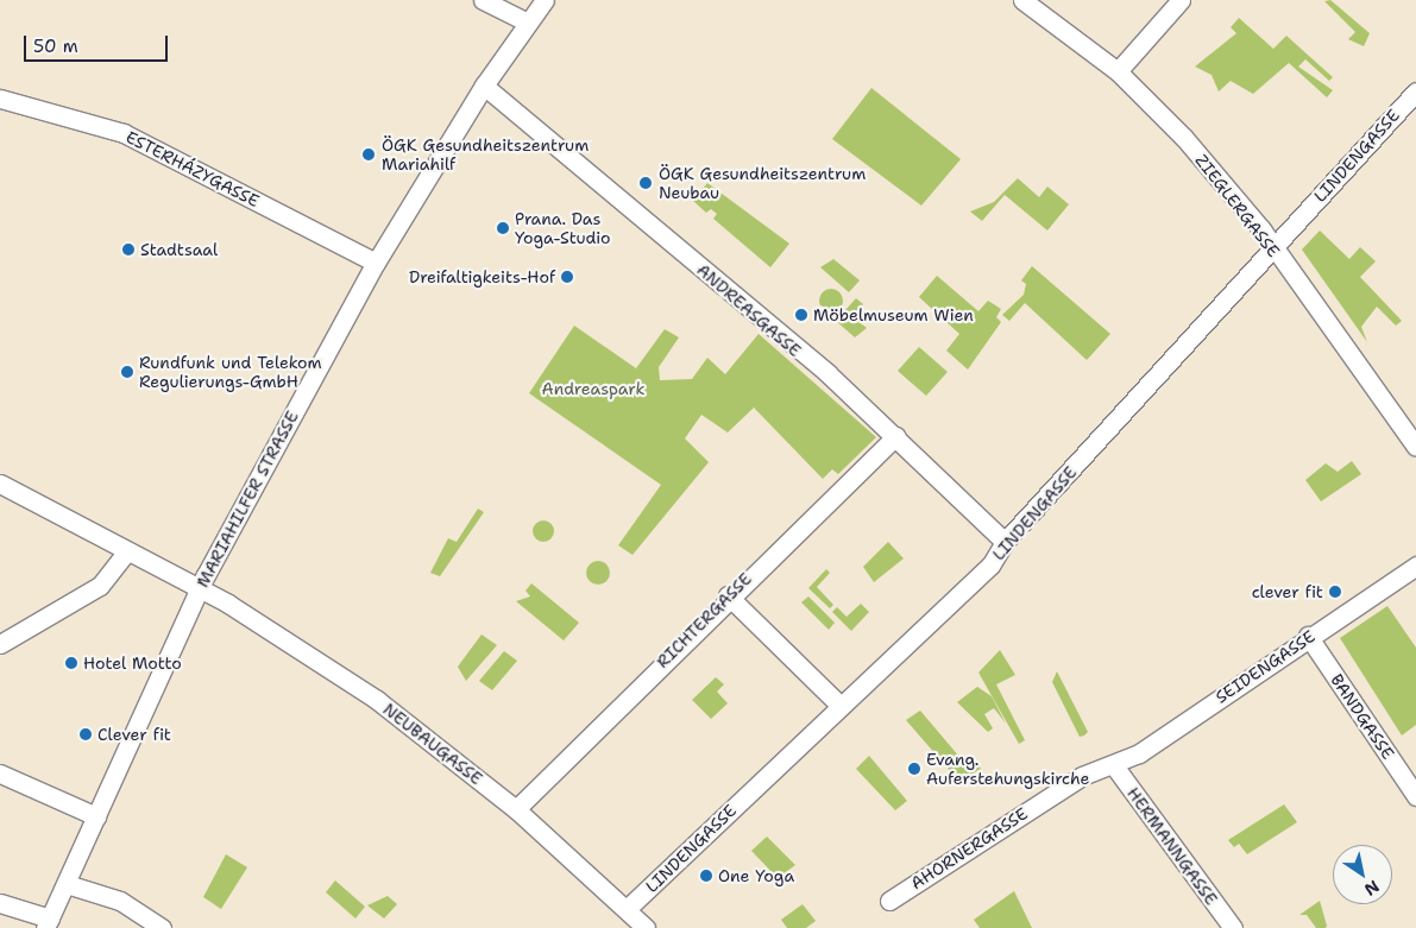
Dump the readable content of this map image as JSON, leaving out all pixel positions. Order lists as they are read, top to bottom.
{
  "streets": {
    "street": [
      "LINDENGASSE",
      "ESTERHÁZYGASSE",
      "ZIEGLERGASSE",
      "ANDREASGASSE",
      "MARIAHILFER STRASSE",
      "RICHTERGASSE",
      "SEIDENGASSE",
      "BANDGASSE",
      "NEUBAUGASSE",
      "HERMANNGASSE",
      "AHORNERGASSE"
    ]
  },
  "crossings": [
    ["LINDENGASSE", "ZIEGLERGASSE"],
    ["LINDENGASSE", "ANDREASGASSE"],
    ["LINDENGASSE", "NEUBAUGASSE"],
    ["ESTERHÁZYGASSE", "MARIAHILFER STRASSE"],
    ["ANDREASGASSE", "MARIAHILFER STRASSE"],
    ["ANDREASGASSE", "RICHTERGASSE"],
    ["MARIAHILFER STRASSE", "NEUBAUGASSE"],
    ["RICHTERGASSE", "NEUBAUGASSE"],
    ["SEIDENGASSE", "BANDGASSE"],
    ["SEIDENGASSE", "HERMANNGASSE"],
    ["SEIDENGASSE", "AHORNERGASSE"],
    ["HERMANNGASSE", "AHORNERGASSE"]
  ],
  "parks": ["Andreaspark"],
  "places": [
    "ÖGK Gesundheitszentrum Mariahilf",
    "ÖGK Gesundheitszentrum Neubau",
    "Prana. Das Yoga-Studio",
    "Stadtsaal",
    "Dreifaltigkeits-Hof",
    "Möbelmuseum Wien",
    "Rundfunk und Telekom Regulierungs-GmbH",
    "clever fit",
    "Hotel Motto",
    "Clever fit",
    "Evang. Auferstehungskirche",
    "One Yoga"
  ],
  "scale_bar": "50 m",
  "north": "bottom right"
}
